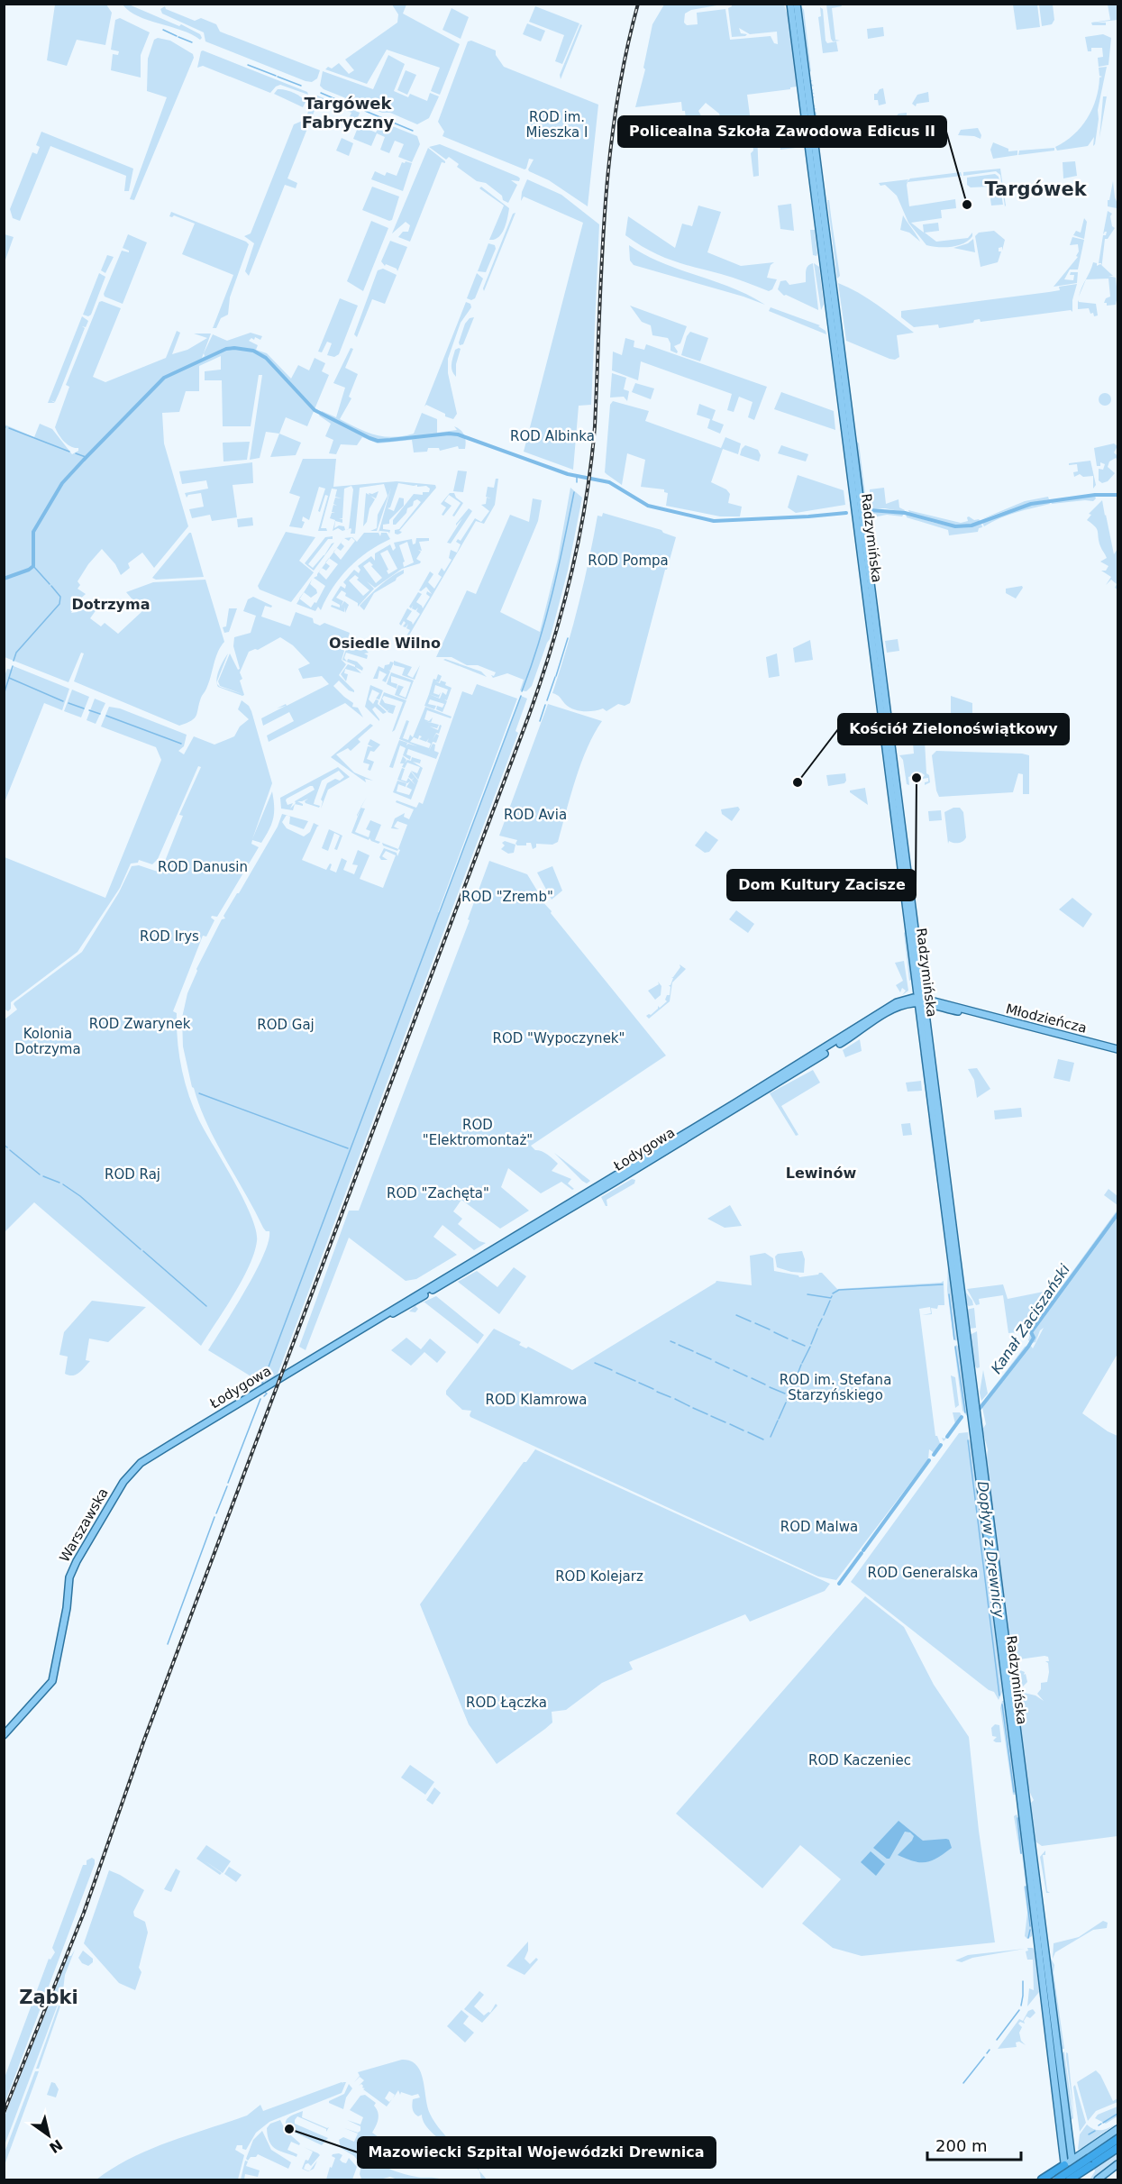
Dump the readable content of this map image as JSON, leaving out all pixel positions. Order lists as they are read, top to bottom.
{
  "streets": {
    "main road": [
      "Radzymińska",
      "Młodzieńcza",
      "Łodygowa",
      "Warszawska"
    ]
  },
  "crossings": [
    ["Radzymińska", "Młodzieńcza"],
    ["Radzymińska", "Łodygowa"],
    ["Młodzieńcza", "Łodygowa"],
    ["Łodygowa", "Warszawska"]
  ],
  "districts": [
    "Targówek Fabryczny",
    "Targówek",
    "Dotrzyma",
    "Osiedle Wilno",
    "Lewinów",
    "Ząbki"
  ],
  "water": ["Kanał Zaciszański", "Dopływ z Drewnicy"],
  "parks": [
    "ROD im. Mieszka I",
    "ROD Albinka",
    "ROD Pompa",
    "ROD Avia",
    "ROD Danusin",
    "ROD \"Zremb\"",
    "ROD Irys",
    "ROD Zwarynek",
    "ROD Gaj",
    "Kolonia Dotrzyma",
    "ROD \"Wypoczynek\"",
    "ROD \"Elektromontaż\"",
    "ROD Raj",
    "ROD \"Zachęta\"",
    "ROD im. Stefana Starzyńskiego",
    "ROD Klamrowa",
    "ROD Malwa",
    "ROD Generalska",
    "ROD Kolejarz",
    "ROD Łączka",
    "ROD Kaczeniec"
  ],
  "places": [
    "Policealna Szkoła Zawodowa Edicus II",
    "Dom Kultury Zacisze",
    "Kościół Zielonoświątkowy",
    "Mazowiecki Szpital Wojewódzki Drewnica"
  ],
  "scale_bar": "200 m",
  "north": "bottom right"
}
